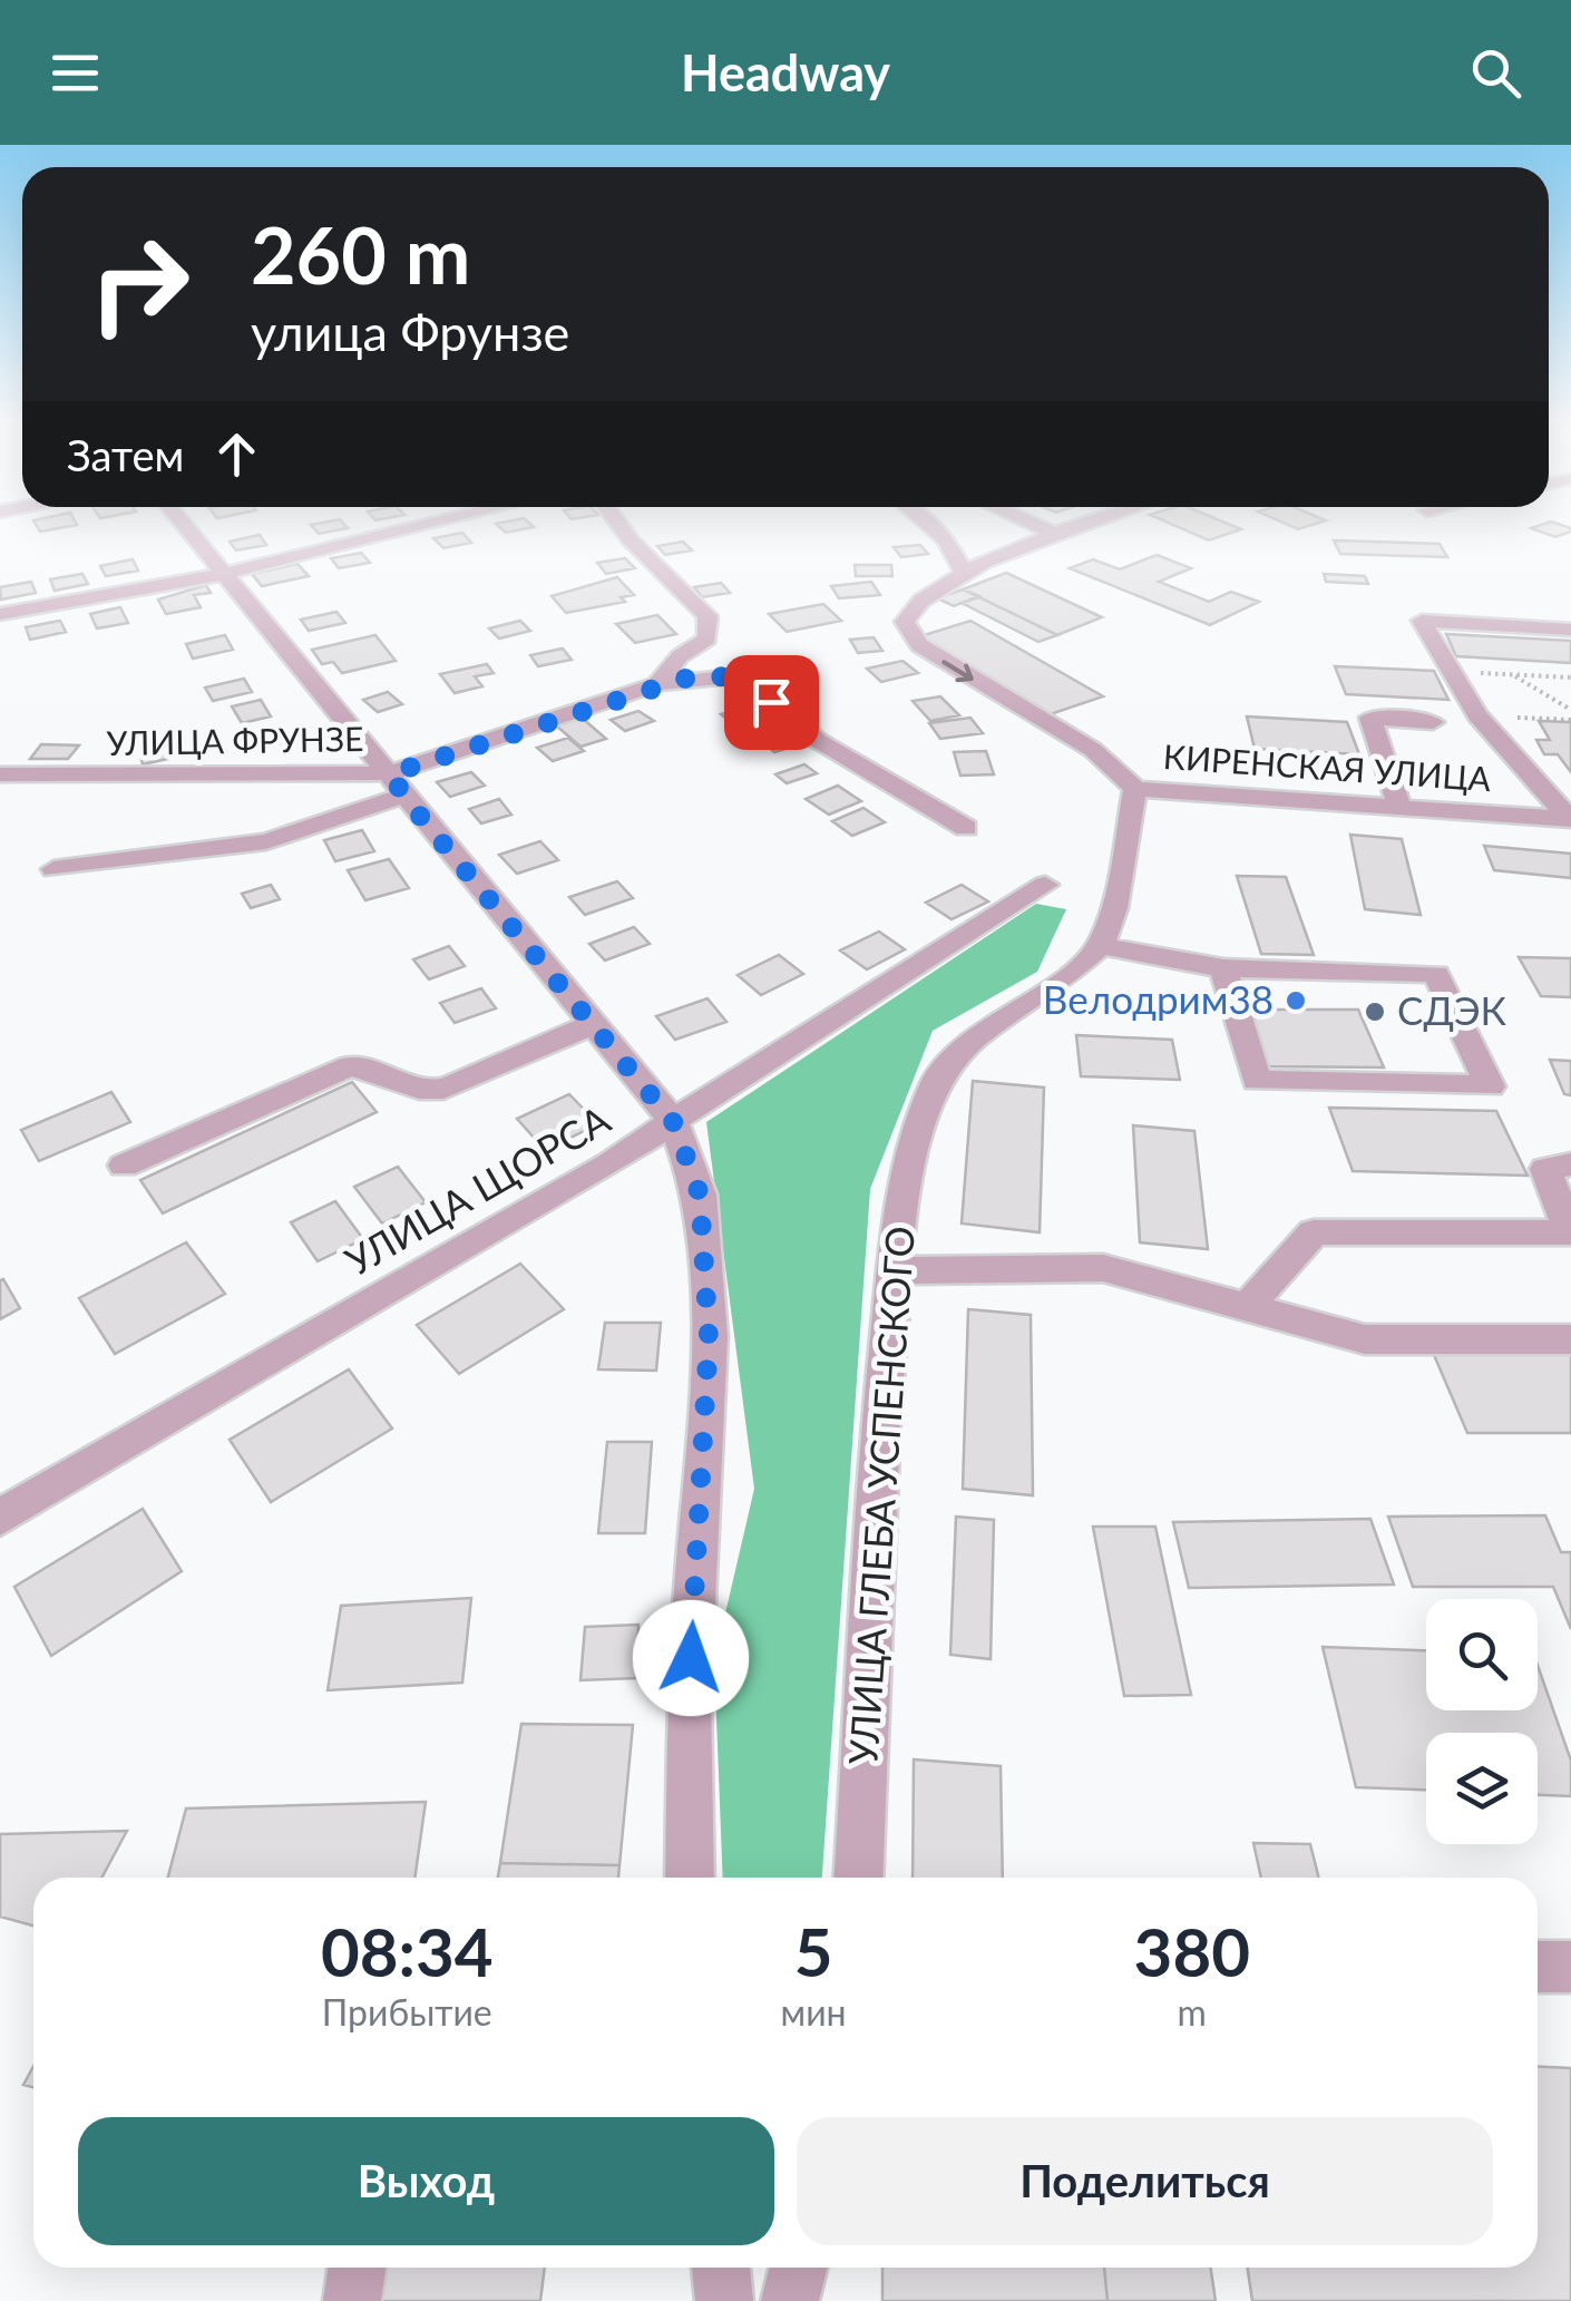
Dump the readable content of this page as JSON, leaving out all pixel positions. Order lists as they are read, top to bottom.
{
  "streets": {
    "street": [
      "УЛИЦА ФРУНЗЕ",
      "КИРЕНСКАЯ УЛИЦА",
      "УЛИЦА ЩОРСА",
      "УЛИЦА ГЛЕБА УСПЕНСКОГО"
    ]
  },
  "places": ["Велодрим38", "СДЭК"],
  "page": {
    "header": "Headway",
    "turn": ["260 m", "улица Фрунзе"],
    "then": "Затем",
    "eta": [
      "08:34",
      "Прибытие",
      "5",
      "мин",
      "380",
      "m"
    ],
    "buttons": ["Выход", "Поделиться"]
  }
}
